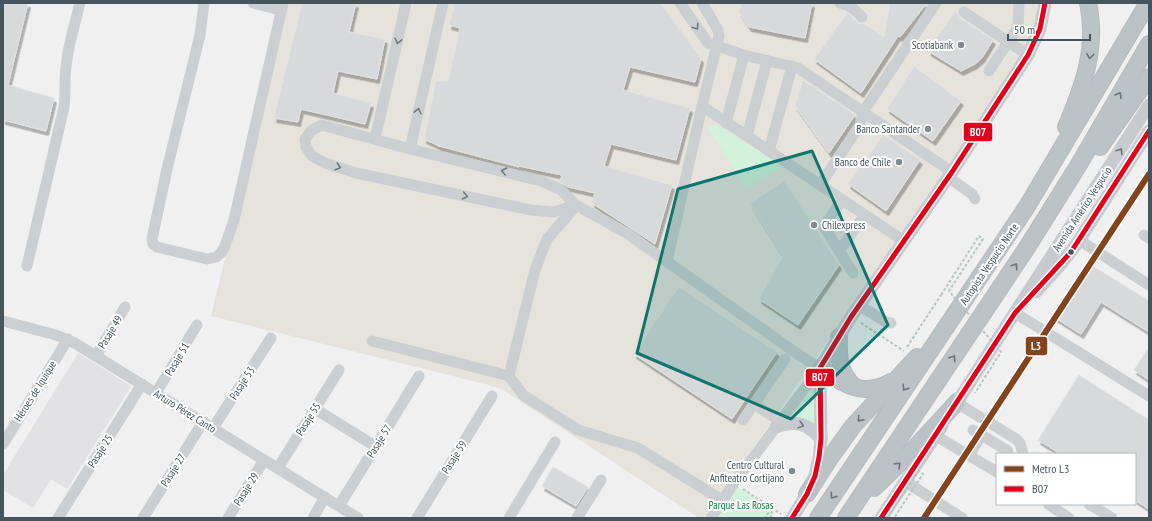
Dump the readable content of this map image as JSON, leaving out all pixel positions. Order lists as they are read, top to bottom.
{
  "streets": {
    "highway": ["Autopista Vespucio Norte"],
    "main road": ["Avenida Américo Vespucio"],
    "street": [
      "Pasaje 49",
      "Pasaje 51",
      "Pasaje 53",
      "Héroes de Iquique",
      "Arturo Pérez Canto",
      "Pasaje 55",
      "Pasaje 57",
      "Pasaje 25",
      "Pasaje 59",
      "Pasaje 27",
      "Pasaje 29"
    ]
  },
  "crossings": [
    ["Pasaje 49", "Arturo Pérez Canto"],
    ["Pasaje 51", "Arturo Pérez Canto"],
    ["Pasaje 53", "Arturo Pérez Canto"],
    ["Héroes de Iquique", "Arturo Pérez Canto"],
    ["Arturo Pérez Canto", "Pasaje 55"],
    ["Arturo Pérez Canto", "Pasaje 57"],
    ["Arturo Pérez Canto", "Pasaje 25"],
    ["Arturo Pérez Canto", "Pasaje 27"],
    ["Arturo Pérez Canto", "Pasaje 29"]
  ],
  "parks": ["Parque Las Rosas"],
  "places": [
    "Scotiabank",
    "Banco Santander",
    "Banco de Chile",
    "Chilexpress",
    "Centro Cultural Anfiteatro Cortijano"
  ],
  "lines": ["transit line B07", "metro line L3"],
  "legend": ["Metro L3", "B07"],
  "scale_bar": "50 m"
}
